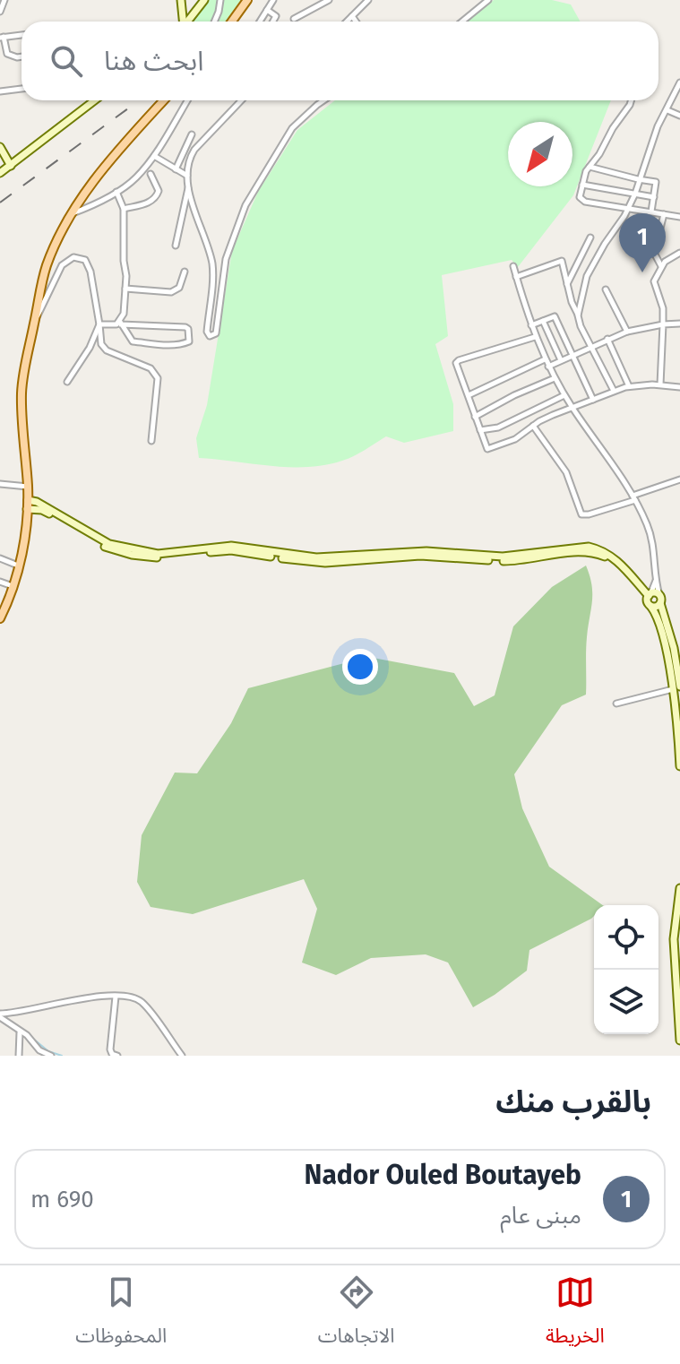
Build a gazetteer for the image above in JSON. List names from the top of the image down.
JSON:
{
  "north": "bottom left",
  "page": {
    "search": "ابحث هنا",
    "pins": "1",
    "heading": "بالقرب منك",
    "list": [
      {
        "mark": "1",
        "name": "Nador Ouled Boutayeb",
        "note": "مبنى عام",
        "value": "690 m"
      }
    ],
    "nav": ["الخريطة", "الاتجاهات", "المحفوظات"]
  }
}
